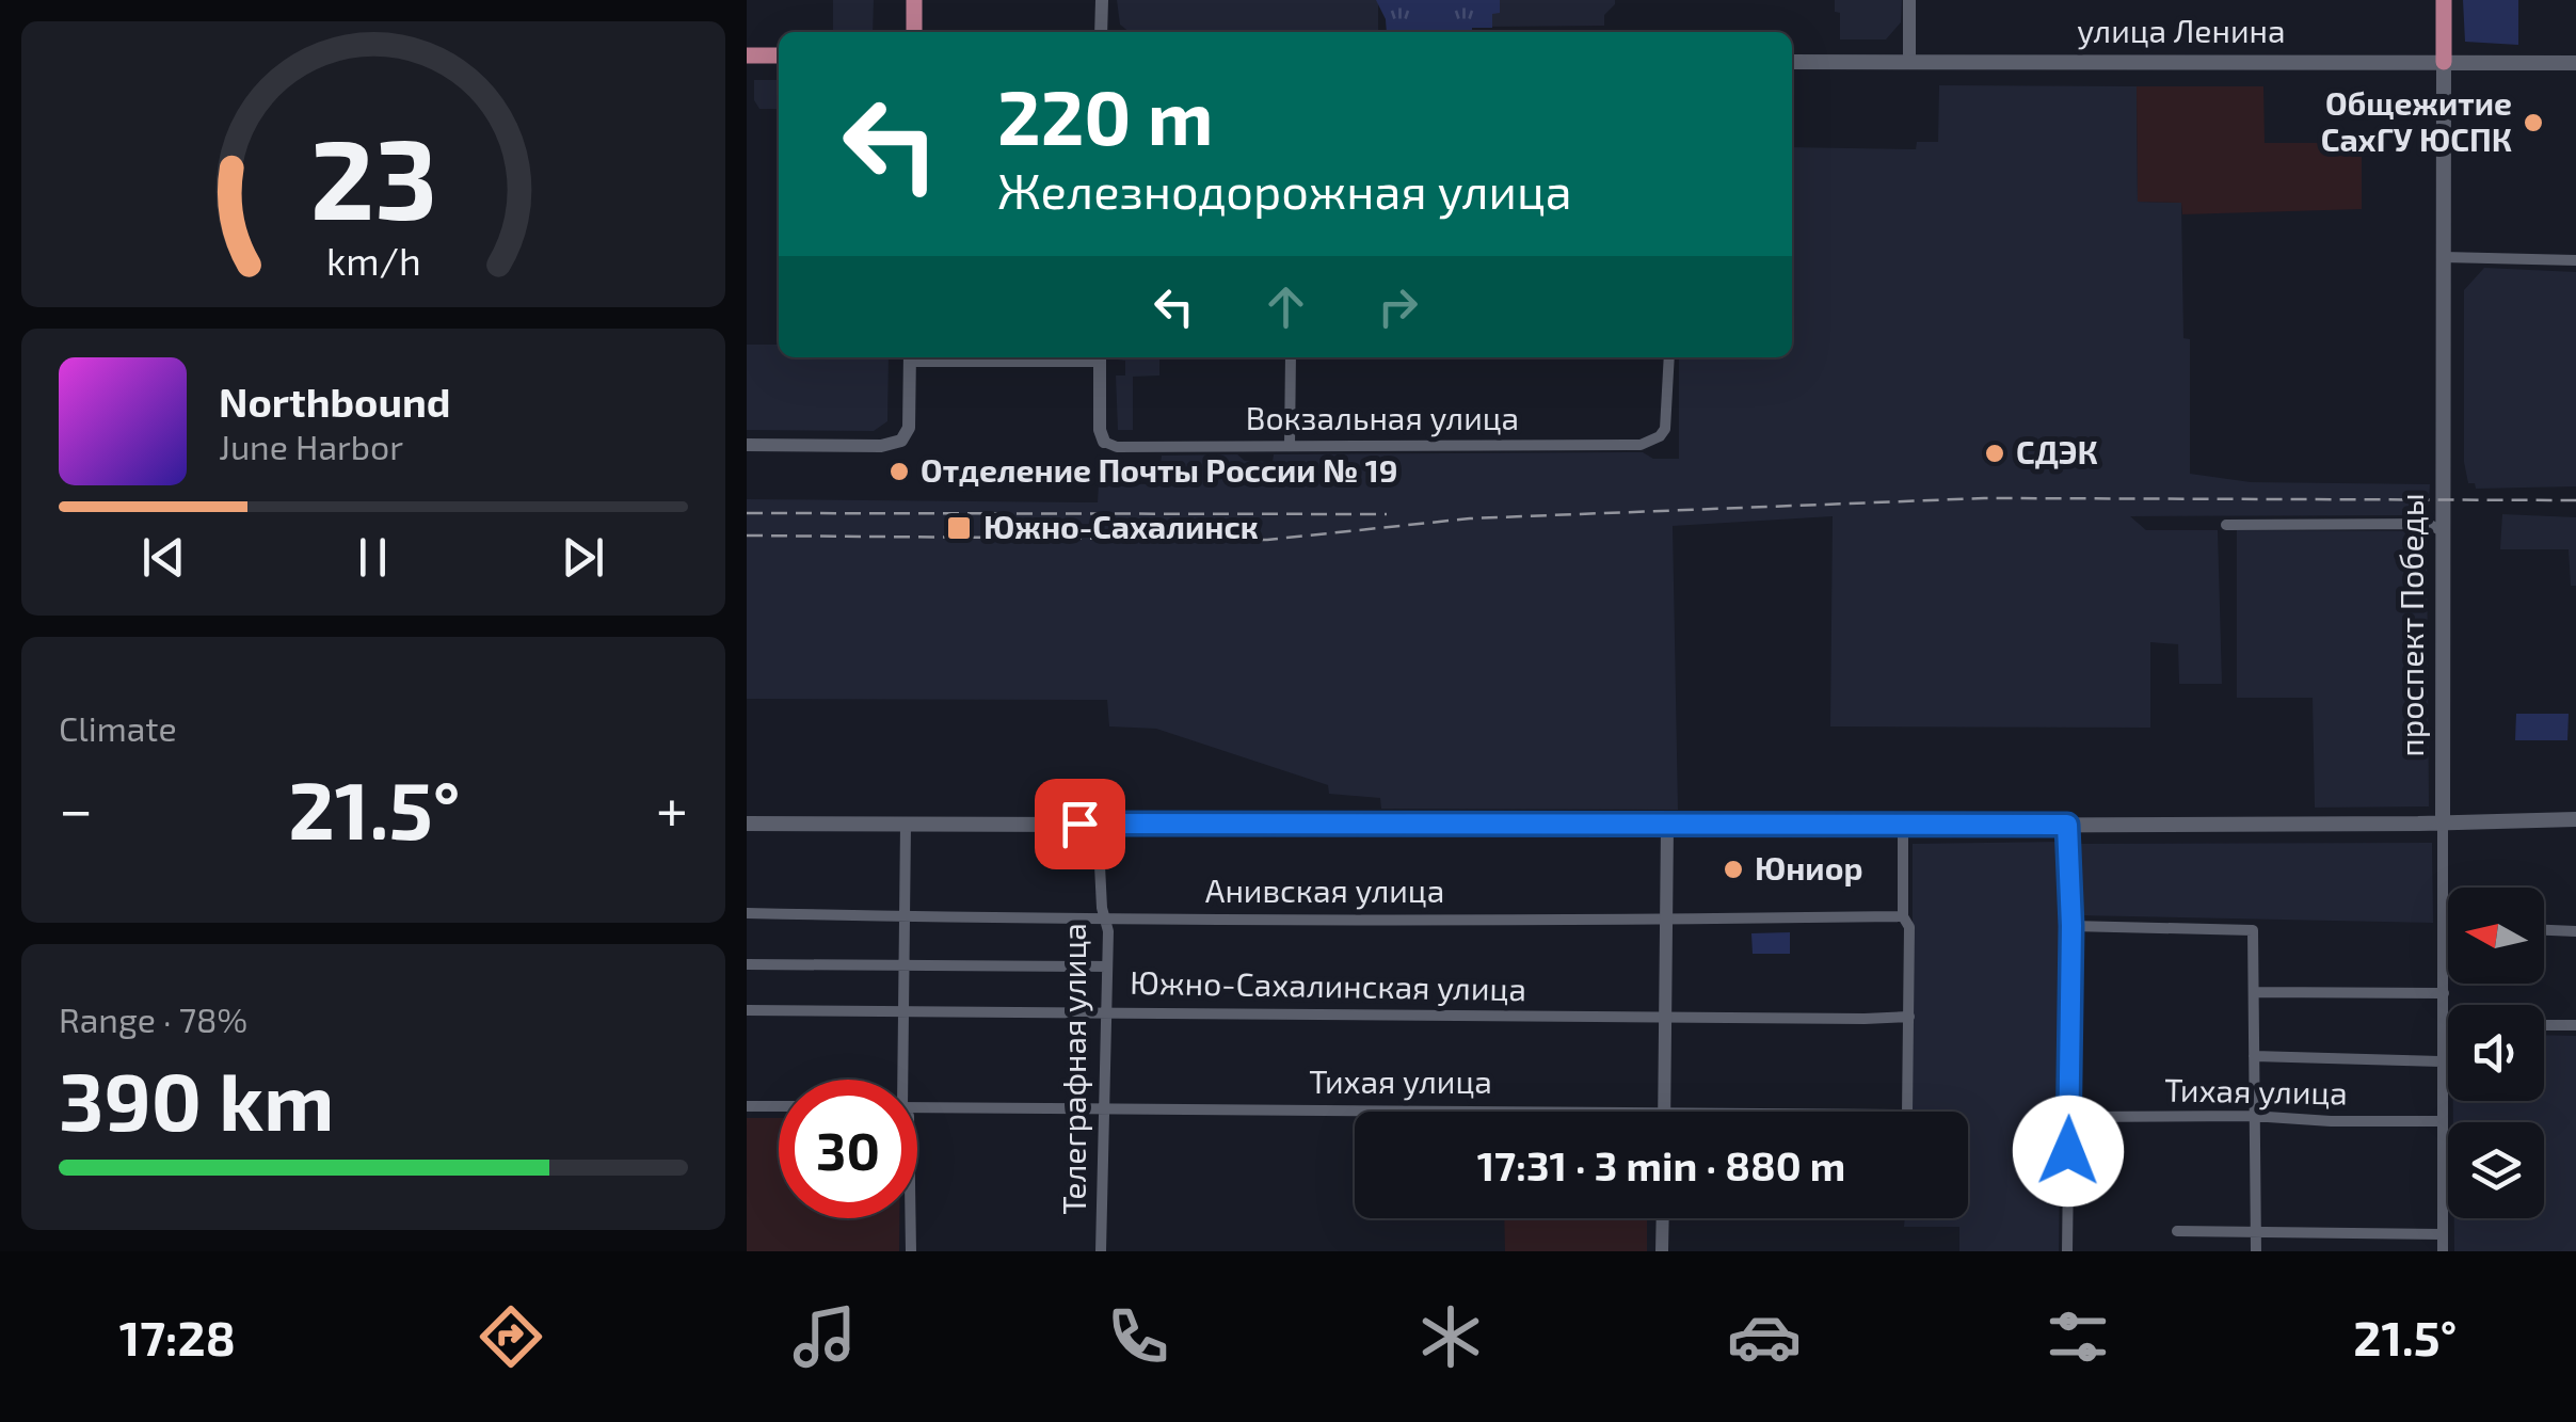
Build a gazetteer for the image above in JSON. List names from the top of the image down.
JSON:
{
  "streets": {
    "main road": ["улица Ленина", "проспект Победы"],
    "street": [
      "Вокзальная улица",
      "Анивская улица",
      "Южно-Сахалинская улица",
      "Телеграфная улица",
      "Тихая улица"
    ]
  },
  "crossings": [
    ["улица Ленина", "проспект Победы"],
    ["проспект Победы", "Тихая улица"],
    ["Анивская улица", "Телеграфная улица"],
    ["Южно-Сахалинская улица", "Телеграфная улица"],
    ["Южно-Сахалинская улица", "Тихая улица"],
    ["Телеграфная улица", "Тихая улица"]
  ],
  "places": {
    "other": [
      "Общежитие СахГУ ЮСПК",
      "СДЭК",
      "Отделение Почты России № 19",
      "Юниор"
    ],
    "transit": ["Южно-Сахалинск"]
  },
  "north": "left",
  "page": {
    "turn": ["220 m", "Железнодорожная улица"],
    "song": ["Northbound", "June Harbor"],
    "tile": [
      "Climate",
      ["Range · 78%", "390 km"]
    ],
    "heat": ["−", "21.5°", "+"],
    "limit": "30",
    "trip": "17:31 · 3 min · 880 m",
    "tabs": ["17:28", "21.5°"],
    "gauge": ["23", "km/h"]
  }
}
